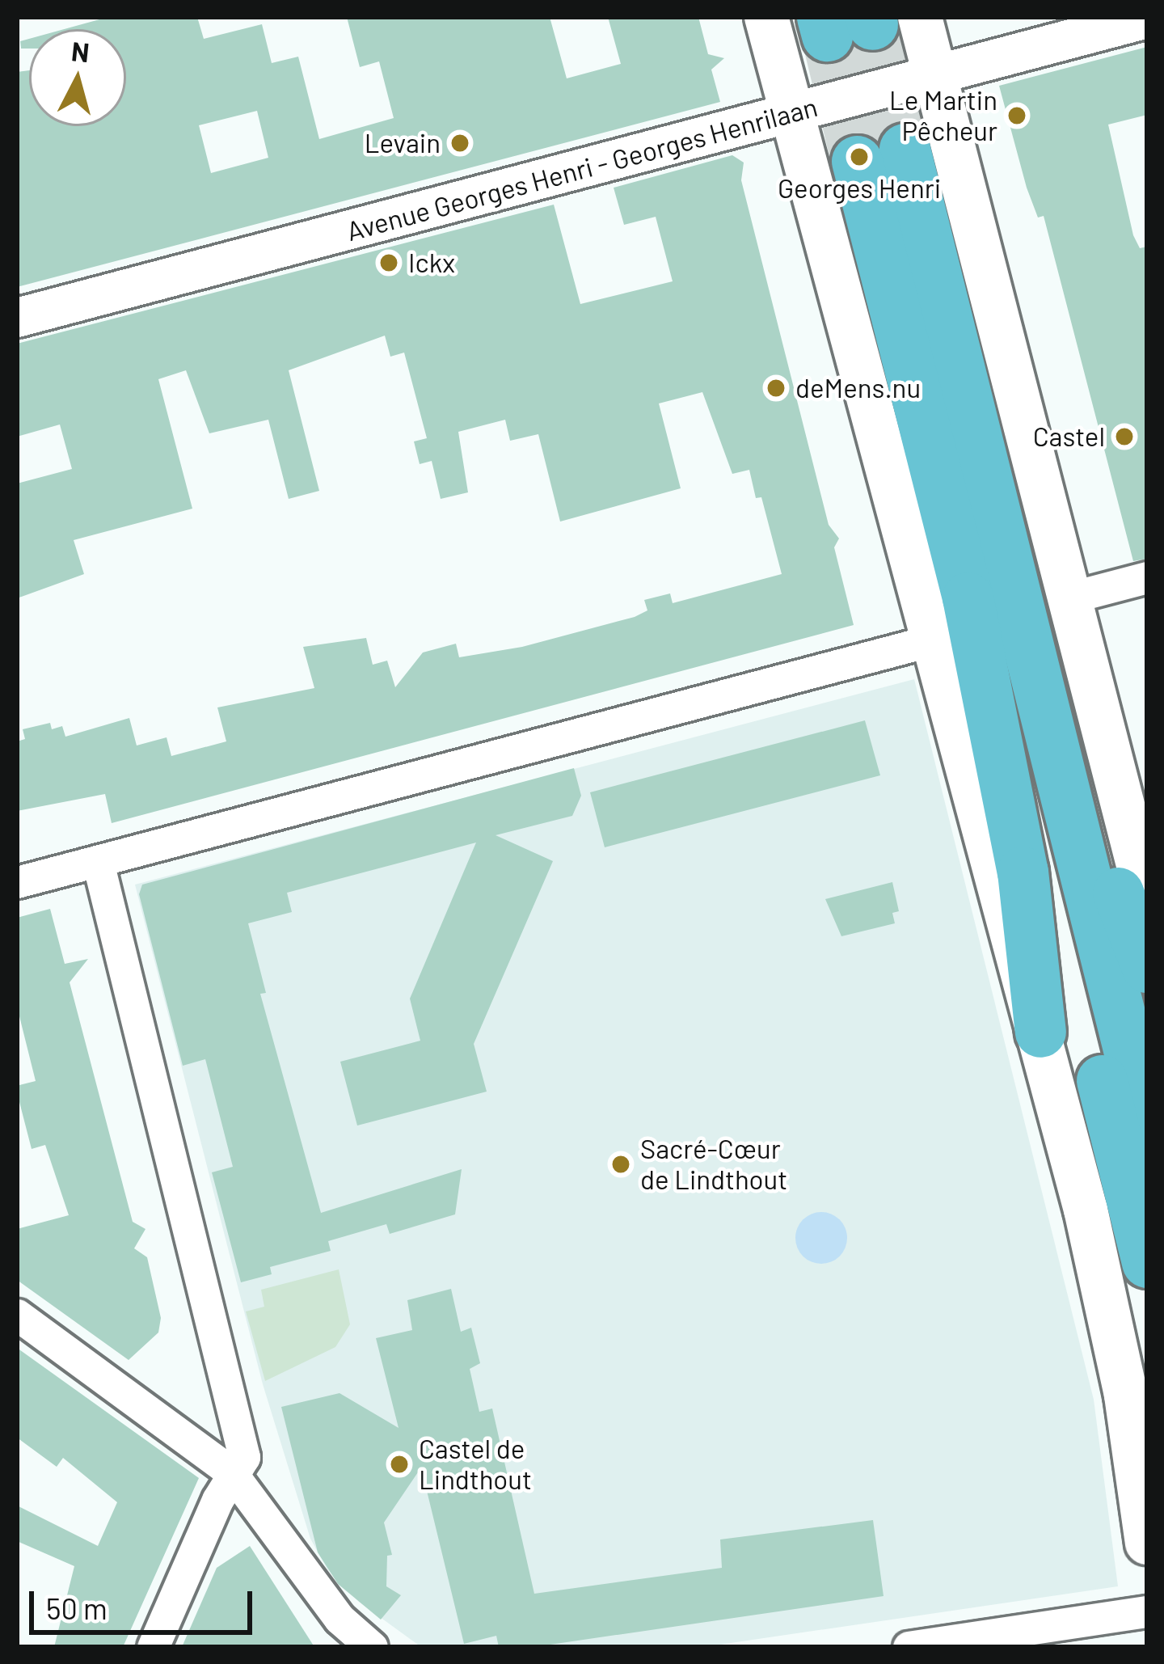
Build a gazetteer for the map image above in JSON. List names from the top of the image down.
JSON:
{
  "streets": {
    "street": ["Avenue Georges Henri - Georges Henrilaan"]
  },
  "places": [
    "Le Martin Pêcheur",
    "Levain",
    "Georges Henri",
    "Ickx",
    "deMens.nu",
    "Castel",
    "Sacré-Cœur de Lindthout",
    "Castel de Lindthout"
  ],
  "scale_bar": "50 m",
  "north": "top"
}
